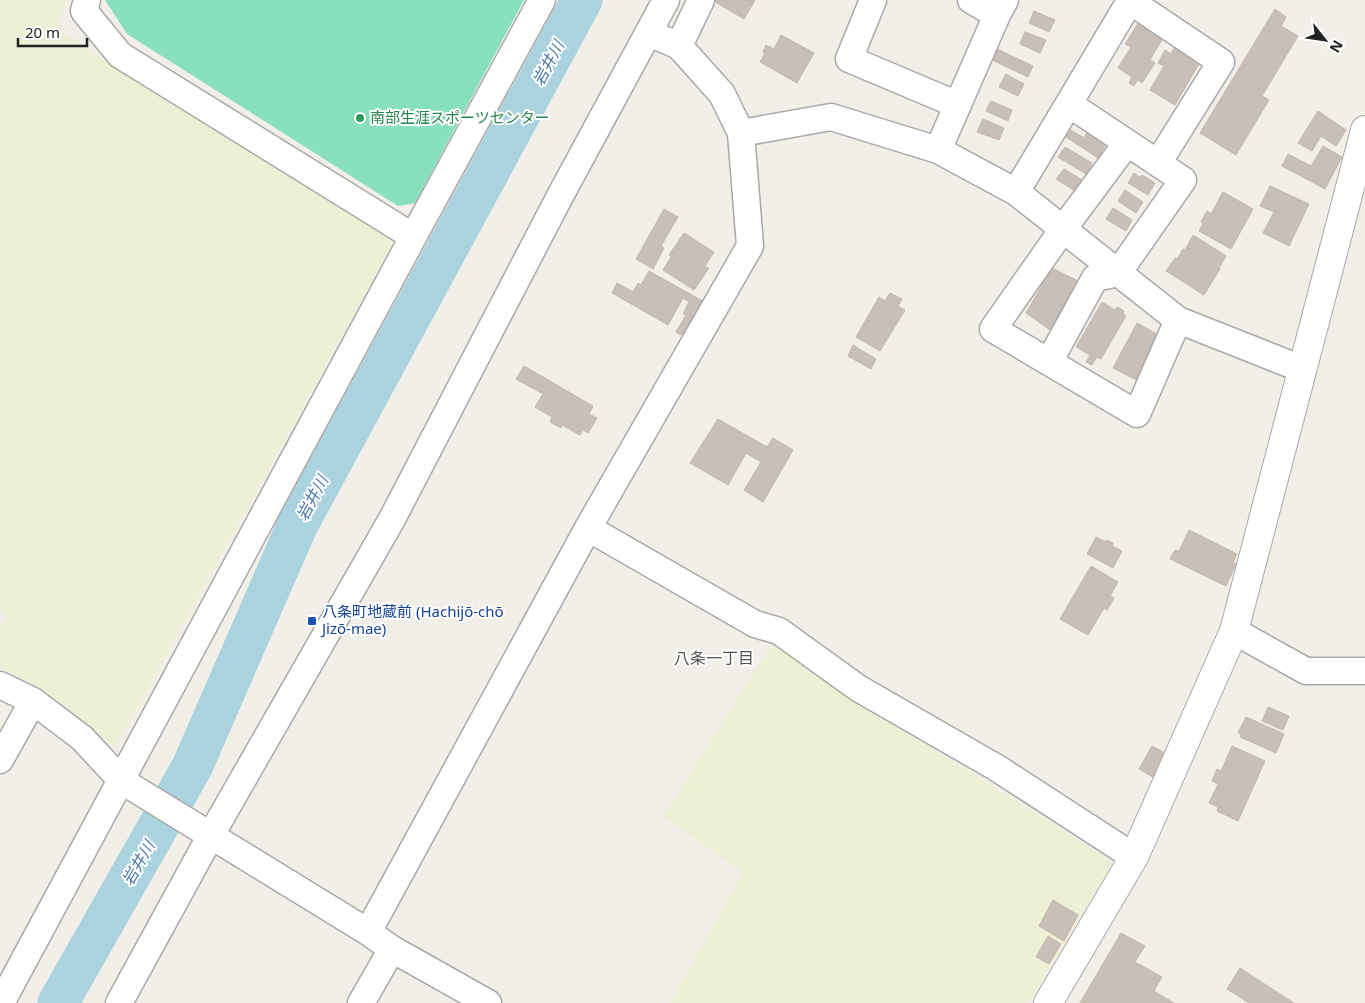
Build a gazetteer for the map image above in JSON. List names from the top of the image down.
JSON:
{
  "districts": ["八条一丁目"],
  "water": ["岩井川"],
  "places": {
    "other": ["南部生涯スポーツセンター"],
    "transit": ["八条町地蔵前 (Hachijō-chō Jizō-mae)"]
  },
  "scale_bar": "20 m",
  "north": "bottom right"
}
